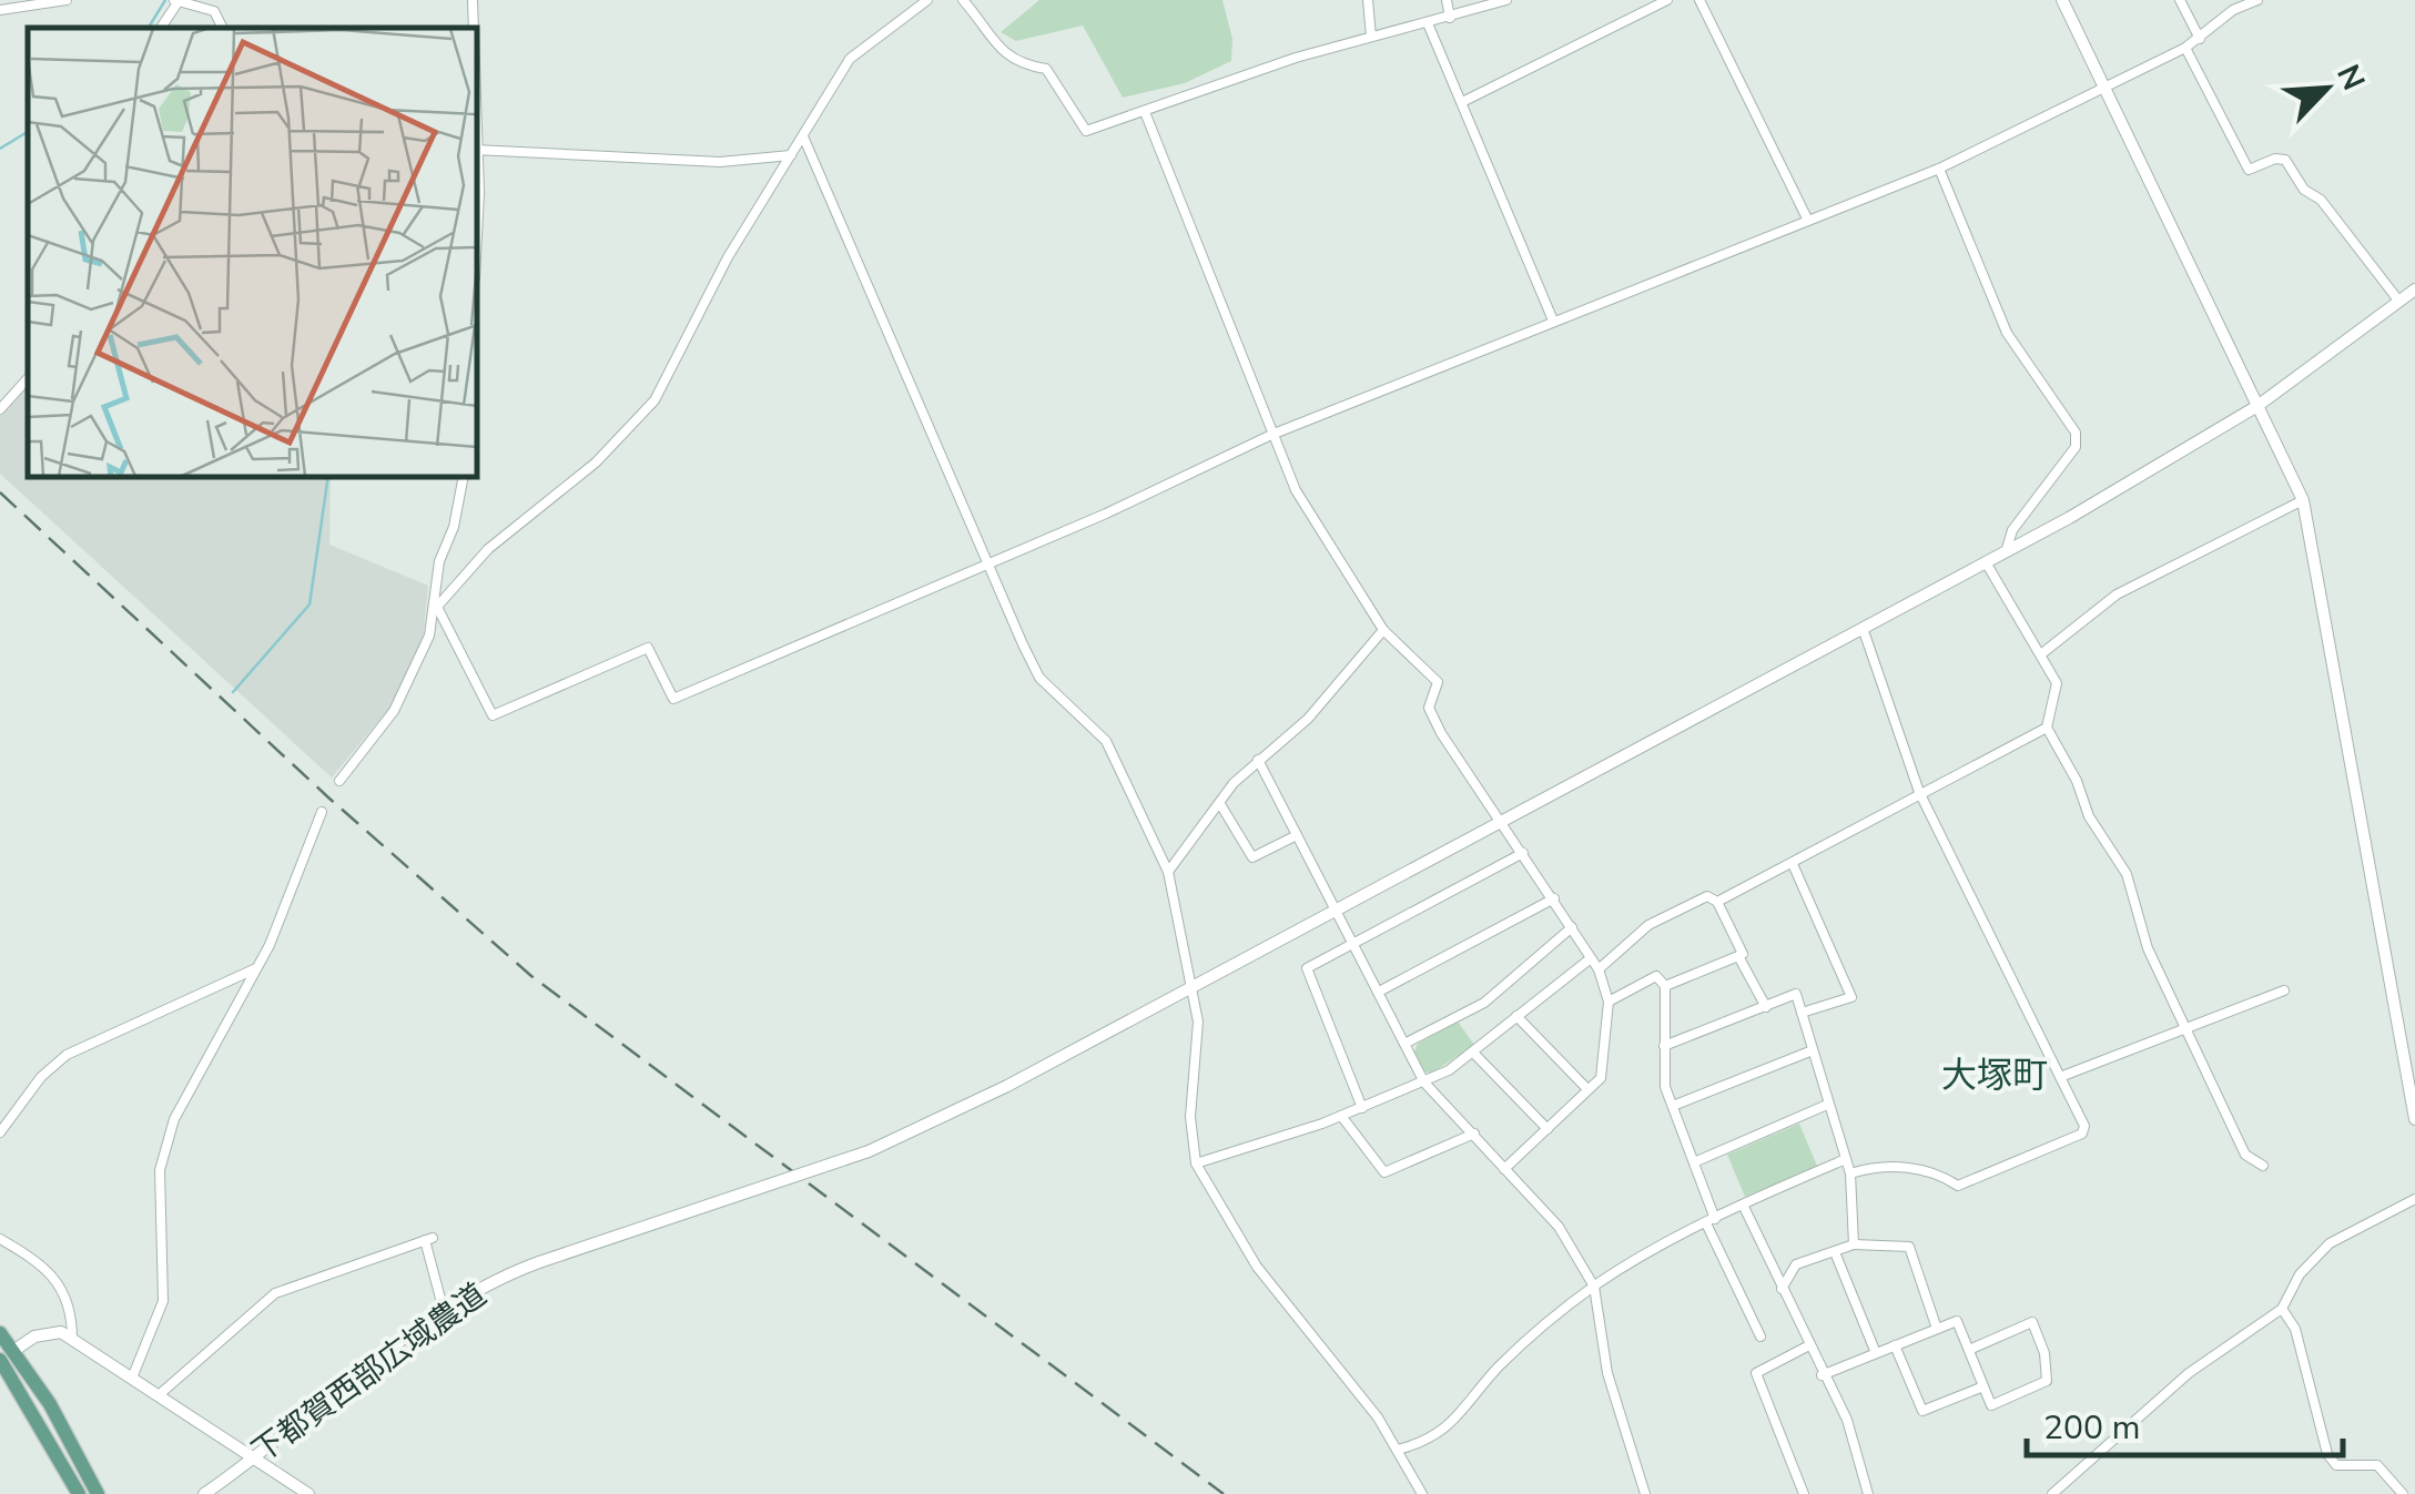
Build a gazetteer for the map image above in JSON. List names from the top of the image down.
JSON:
{
  "streets": {
    "street": ["下都賀西部広域農道"]
  },
  "districts": ["大塚町"],
  "scale_bar": "200 m",
  "north": "top right"
}
